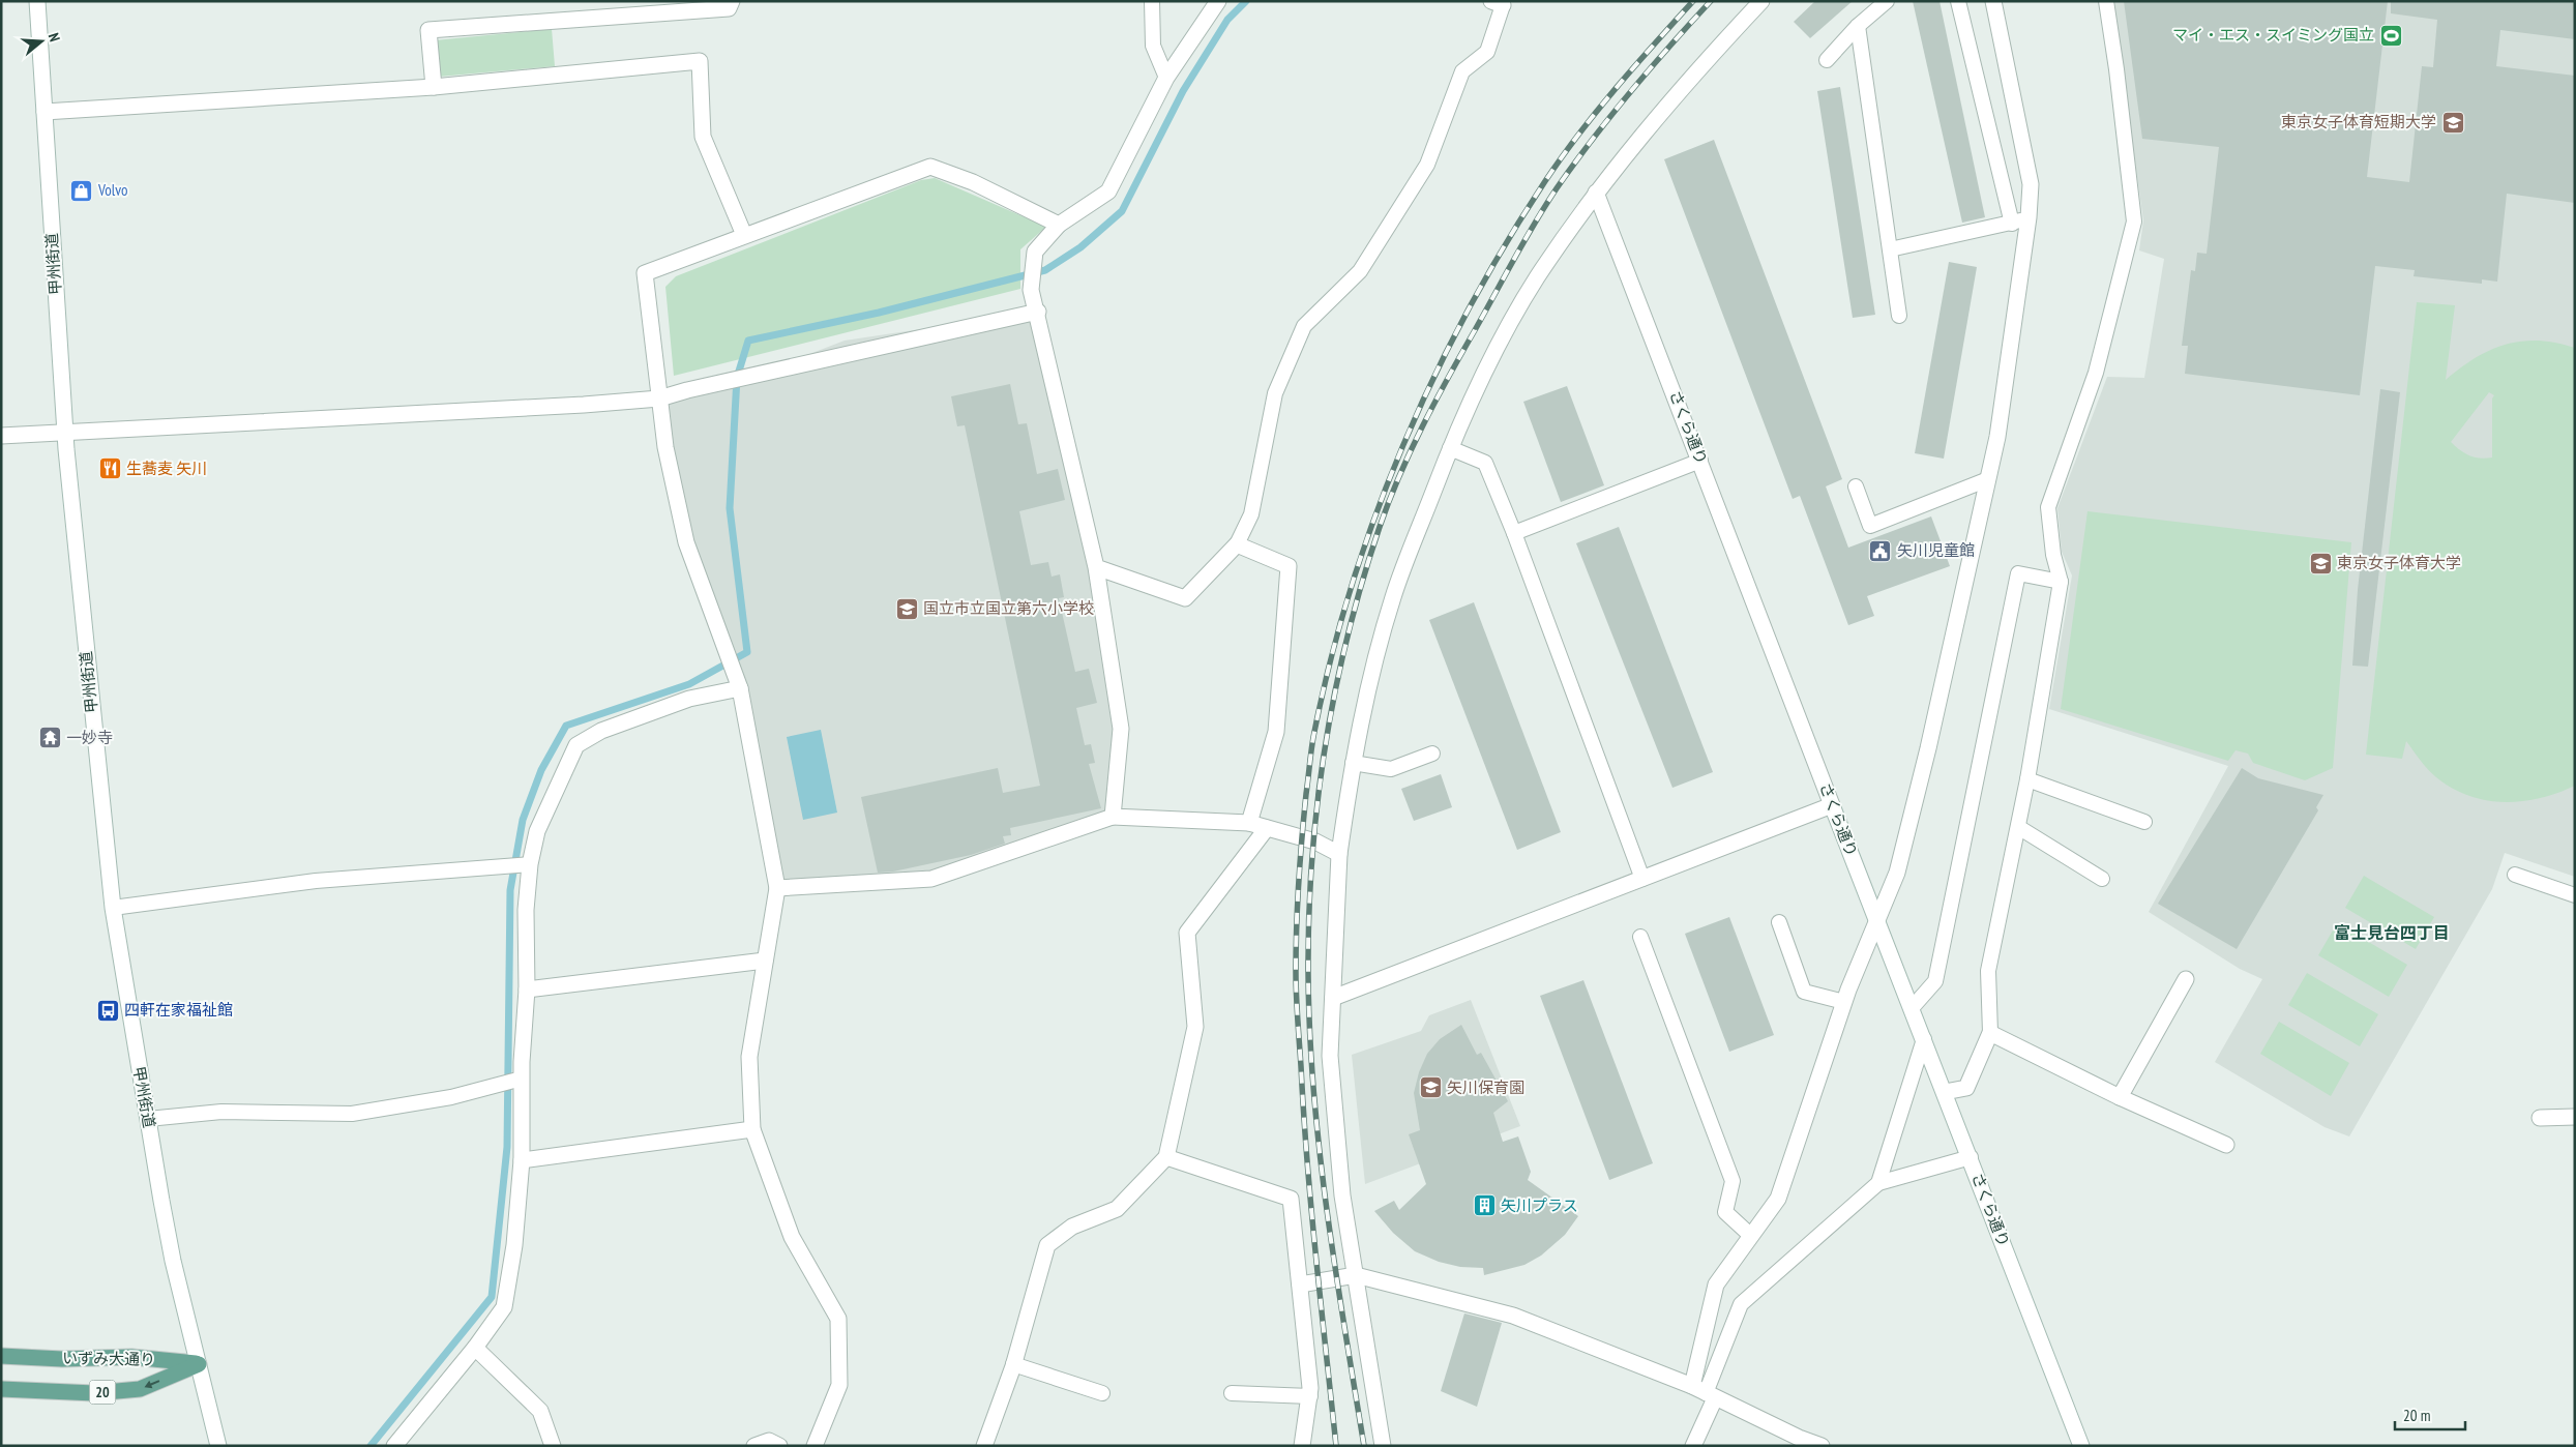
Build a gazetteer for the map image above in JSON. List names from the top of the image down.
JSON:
{
  "streets": {
    "main road": ["いずみ大通り", "20"],
    "street": ["甲州街道", "さくら通り"]
  },
  "crossings": [
    ["甲州街道", "いずみ大通り"]
  ],
  "districts": ["富士見台四丁目"],
  "places": {
    "sports": ["マイ・エス・スイミング国立"],
    "school or university": [
      "東京女子体育短期大学",
      "東京女子体育大学",
      "国立市立国立第六小学校",
      "矢川保育園"
    ],
    "shop": ["Volvo"],
    "restaurant": ["生蕎麦 矢川"],
    "public building": ["矢川児童館"],
    "temple": ["一妙寺"],
    "bus stop": ["四軒在家福祉館"],
    "building": ["矢川プラス"]
  },
  "scale_bar": "20 m",
  "north": "right"
}
